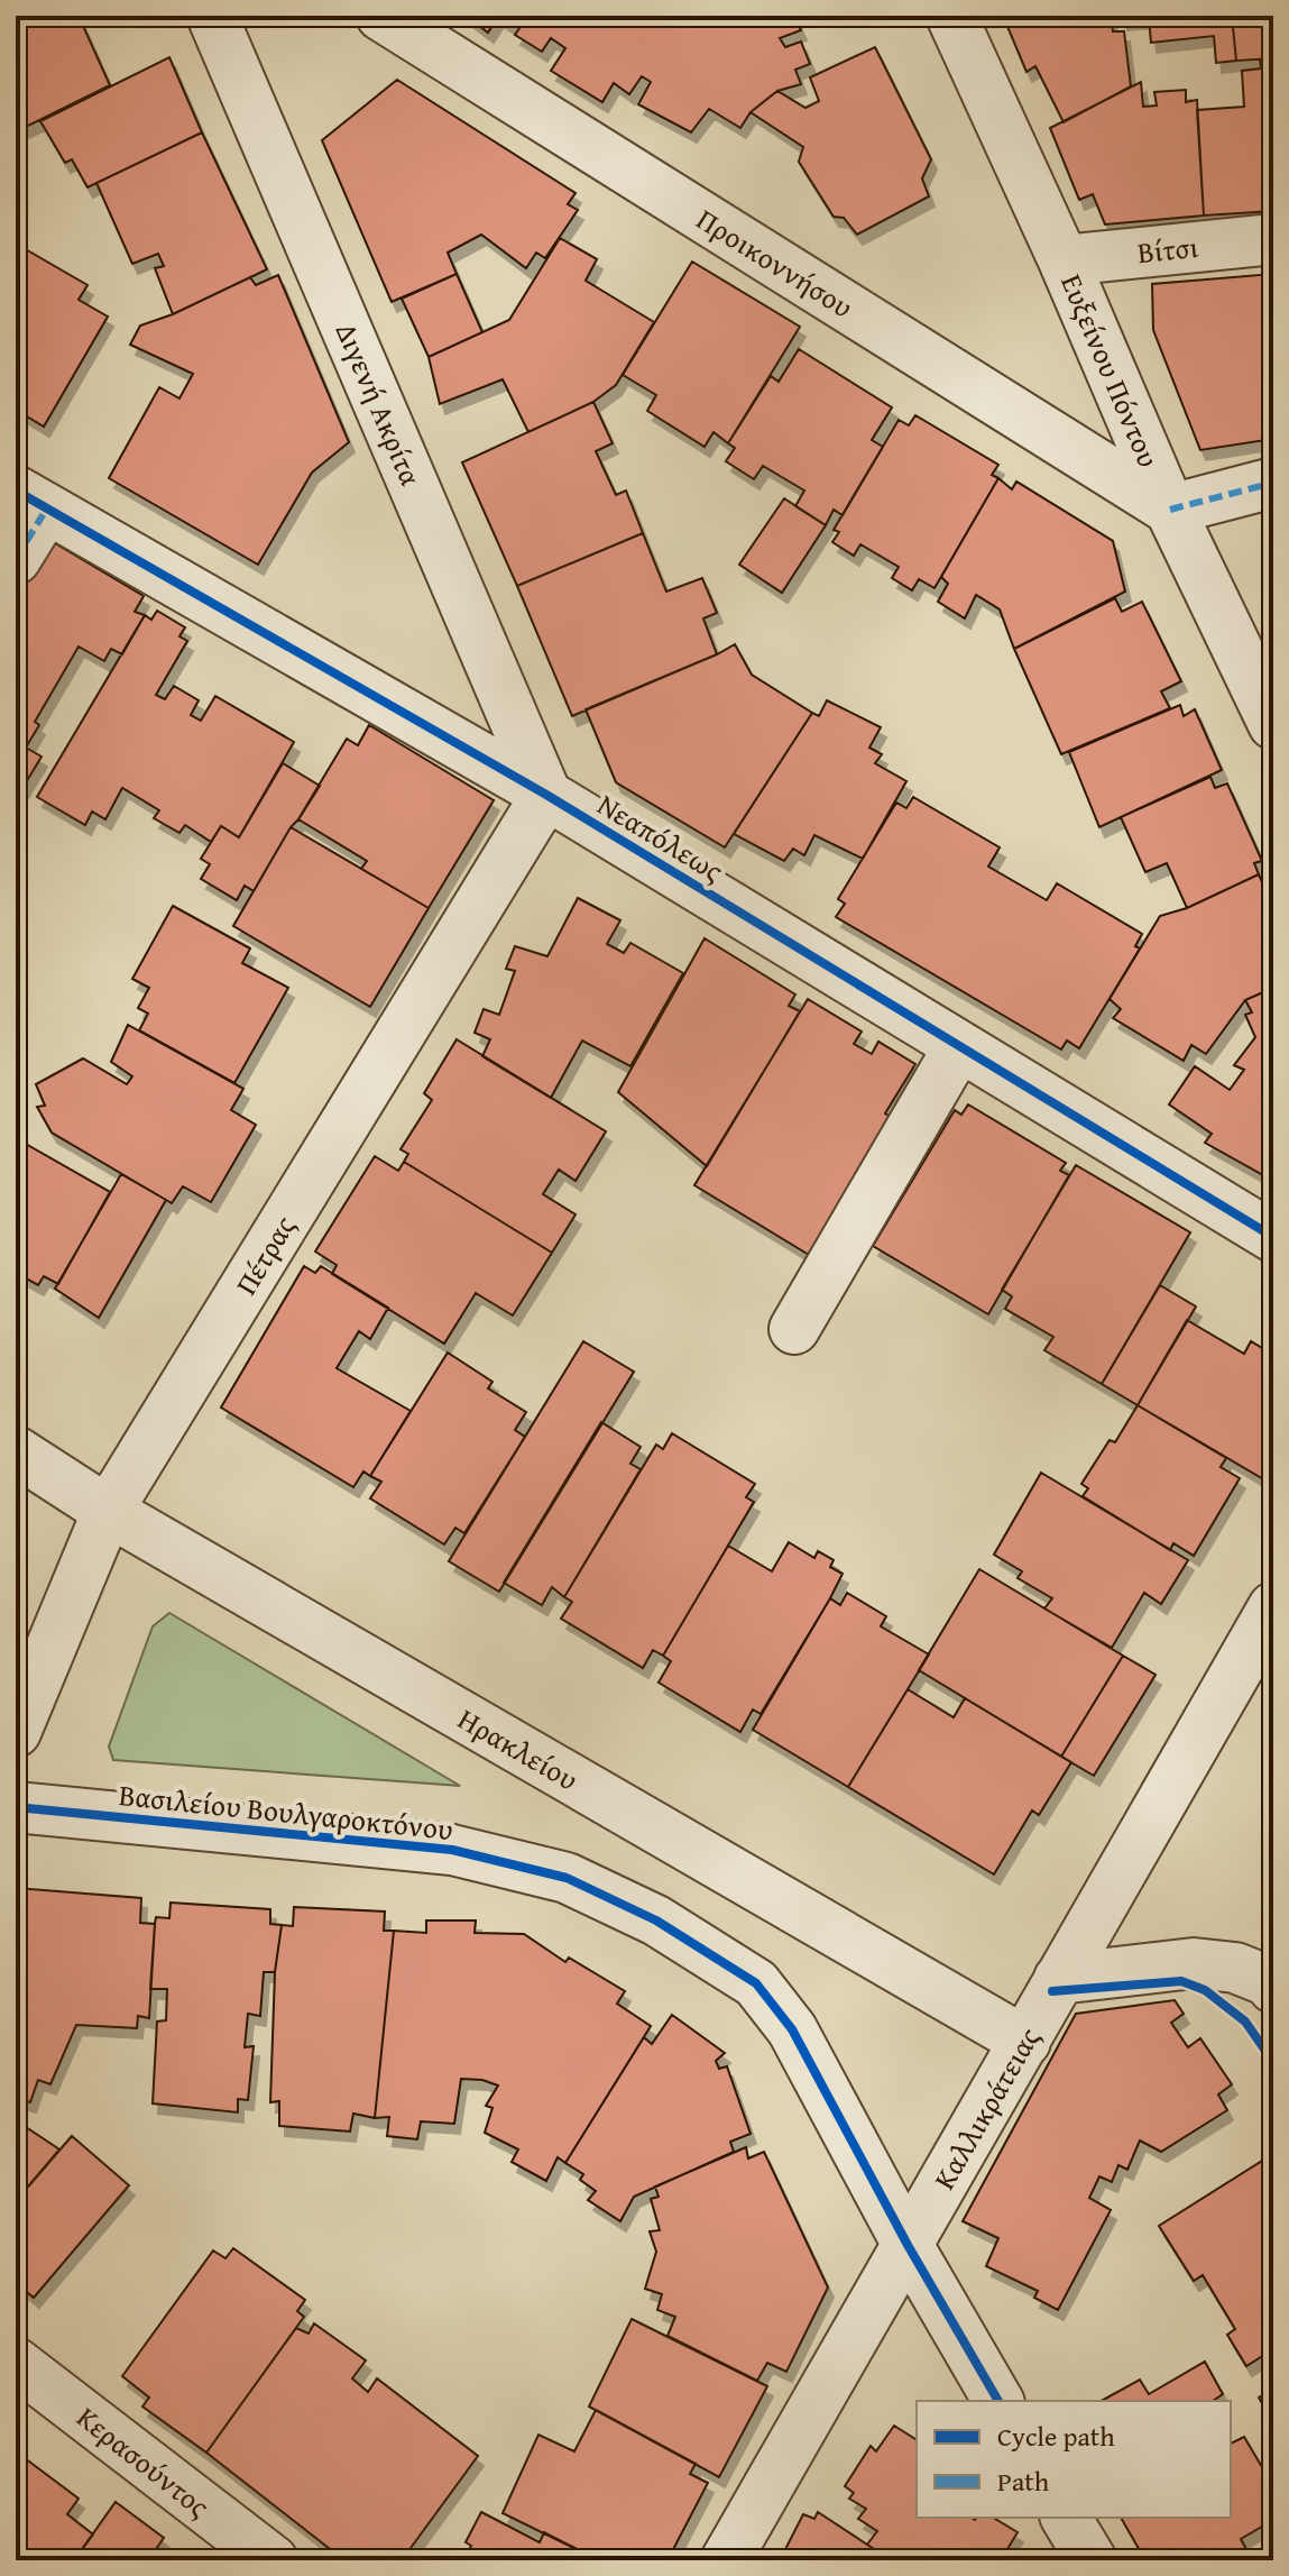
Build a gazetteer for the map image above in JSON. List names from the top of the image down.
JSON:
{
  "streets": {
    "street": [
      "Βίτσι",
      "Προικοννήσου",
      "Ευξείνου Πόντου",
      "Διγενή Ακρίτα",
      "Νεαπόλεως",
      "Πέτρας",
      "Ηρακλείου",
      "Βασιλείου Βουλγαροκτόνου",
      "Καλλικράτειας",
      "Κερασούντος"
    ]
  },
  "crossings": [
    ["Βίτσι", "Ευξείνου Πόντου"],
    ["Προικοννήσου", "Ευξείνου Πόντου"],
    ["Διγενή Ακρίτα", "Νεαπόλεως"],
    ["Διγενή Ακρίτα", "Πέτρας"],
    ["Νεαπόλεως", "Πέτρας"],
    ["Πέτρας", "Ηρακλείου"],
    ["Ηρακλείου", "Καλλικράτειας"],
    ["Βασιλείου Βουλγαροκτόνου", "Καλλικράτειας"]
  ],
  "legend": ["Cycle path", "Path"]
}
